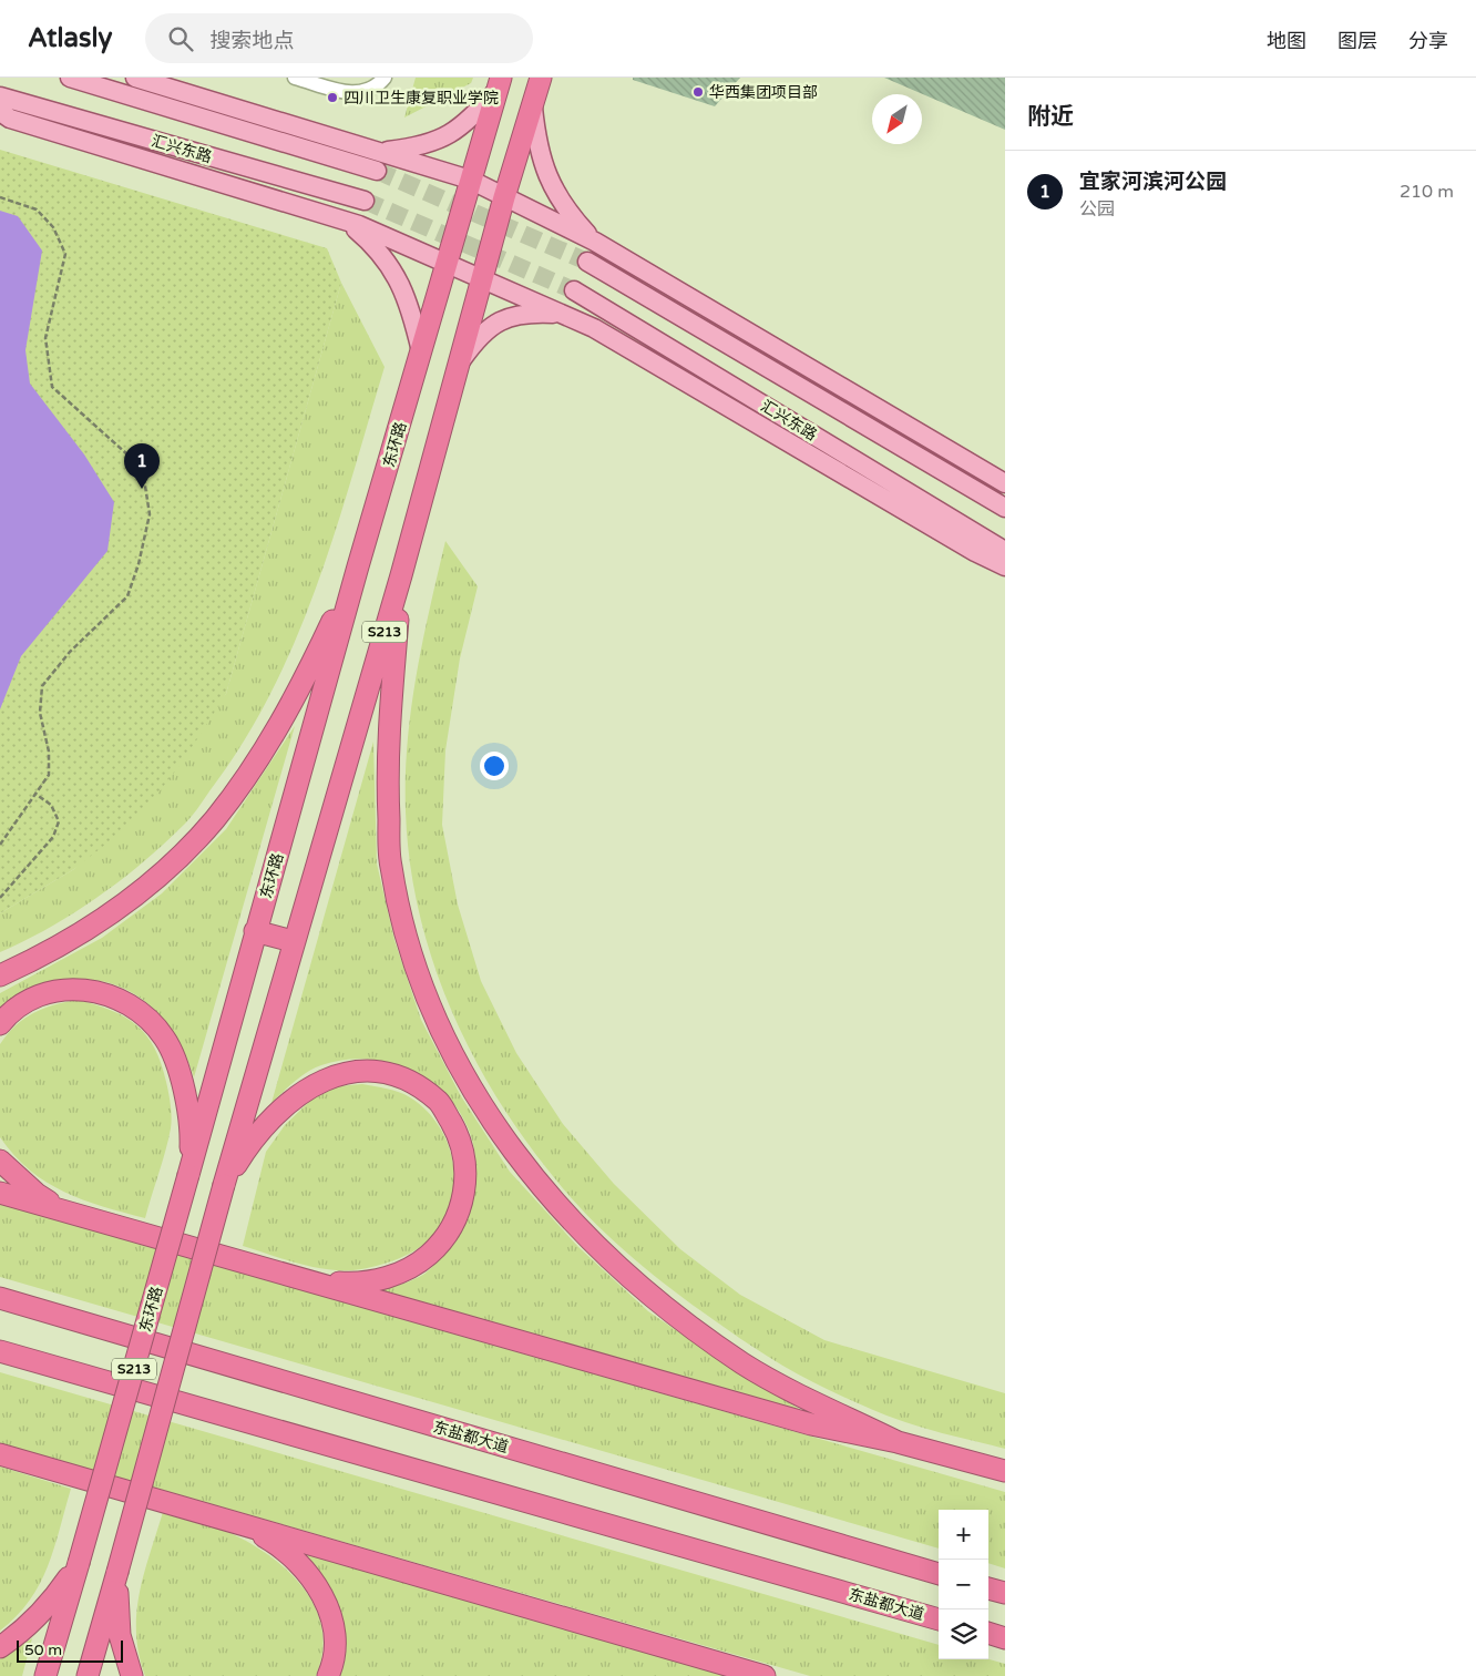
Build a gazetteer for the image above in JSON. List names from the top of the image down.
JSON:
{
  "streets": {
    "highway": ["东环路", "S213", "东盐都大道"],
    "main road": ["汇兴东路"]
  },
  "places": ["华西集团项目部", "四川卫生康复职业学院"],
  "scale_bar": "50 m",
  "north": "bottom left",
  "page": {
    "header": "Atlasly",
    "search": "搜索地点",
    "nav": ["地图", "图层", "分享"],
    "heading": "附近",
    "list": [
      {
        "mark": "1",
        "name": "宜家河滨河公园",
        "note": "公园",
        "value": "210 m"
      }
    ],
    "pins": "1",
    "map_buttons": ["+", "−"],
    "scale": "50 m"
  }
}
